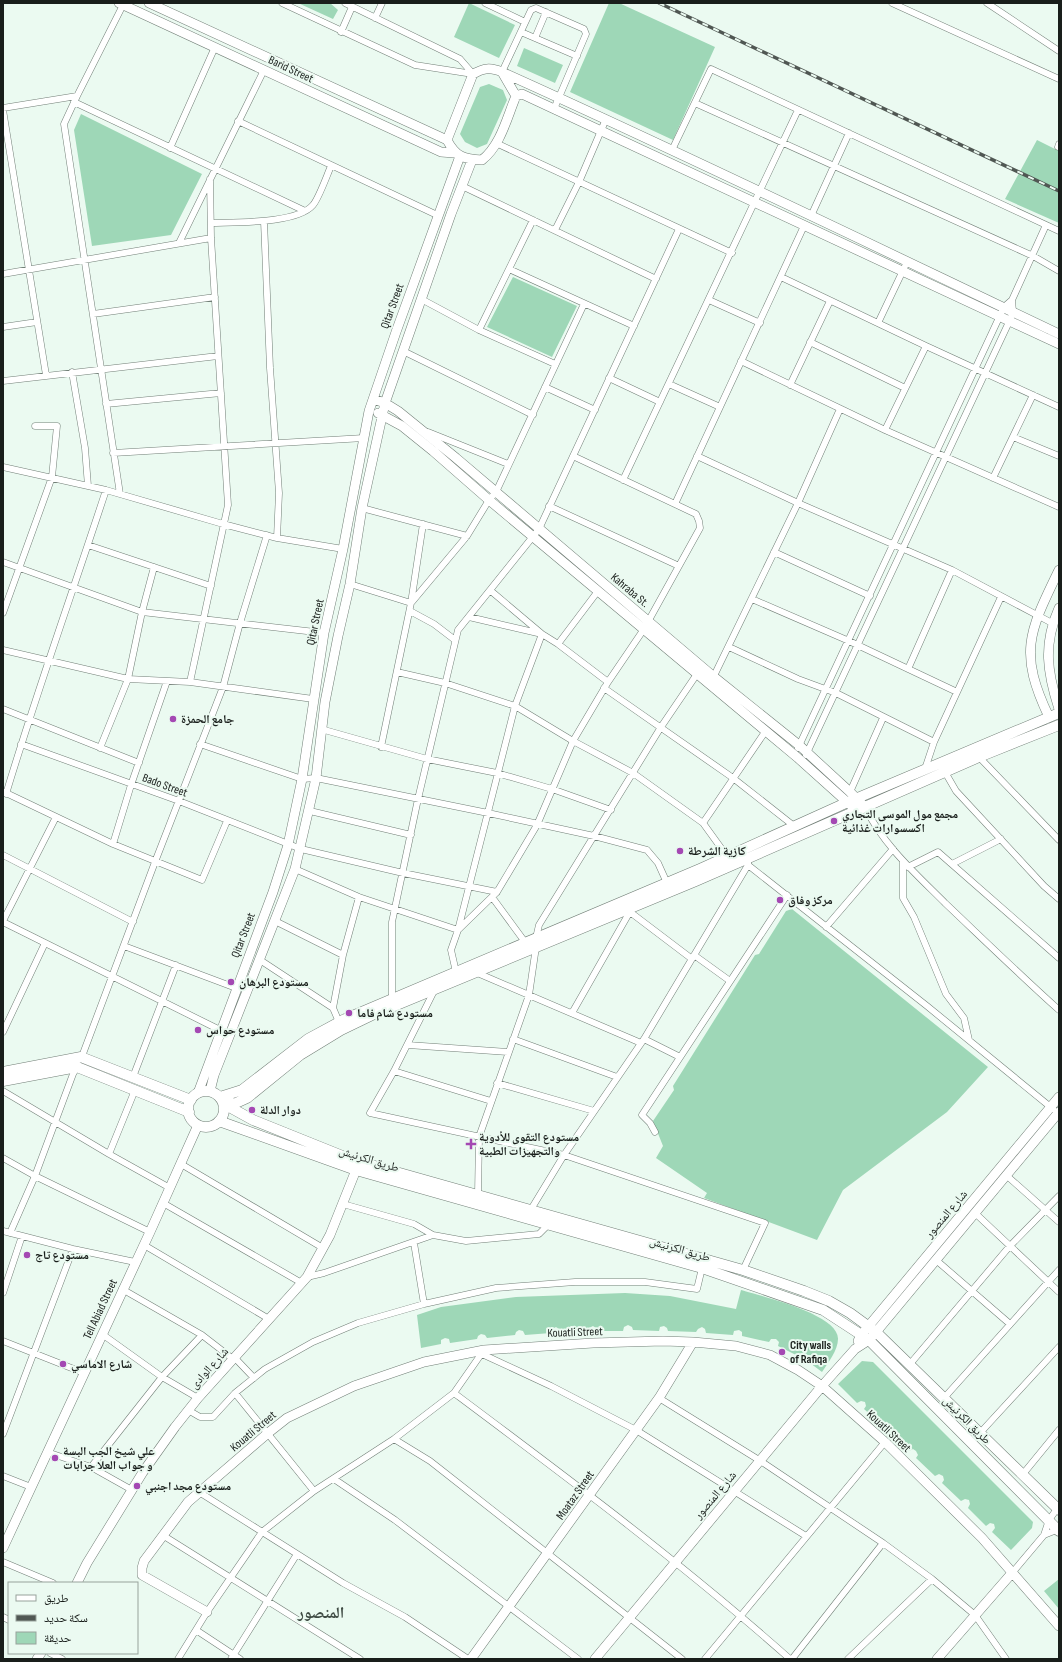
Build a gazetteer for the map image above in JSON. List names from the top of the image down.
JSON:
{
  "streets": {
    "main road": [
      "Barid Street",
      "Qitar Street",
      "Kahraba St.",
      "طريق الكرنيش",
      "شارع المنصور",
      "Tell Abiad Street",
      "Kouatli Street",
      "شارع الوادى",
      "Moataz Street"
    ],
    "street": ["Bado Street"]
  },
  "crossings": [
    ["Barid Street", "Qitar Street"],
    ["Qitar Street", "Kahraba St."],
    ["Qitar Street", "Bado Street"],
    ["Qitar Street", "طريق الكرنيش"],
    ["Qitar Street", "Tell Abiad Street"],
    ["طريق الكرنيش", "شارع المنصور"],
    ["طريق الكرنيش", "Tell Abiad Street"],
    ["طريق الكرنيش", "شارع الوادى"],
    ["شارع المنصور", "Kouatli Street"],
    ["Kouatli Street", "Moataz Street"]
  ],
  "districts": ["المنصور"],
  "places": {
    "other": [
      "جامع الحمزة",
      "مجمع مول الموسى التجاري اكسسوارات غذائية",
      "كازية الشرطة",
      "مركز وفاق",
      "مستودع البرهان",
      "مستودع شام فاما",
      "مستودع حواس",
      "دوار الدلة",
      "مستودع تاج",
      "City walls of Rafiqa",
      "شارع الاماسي",
      "علي شيخ الجب البسة و جواب العلا جرابات",
      "مستودع مجد اجنبي"
    ],
    "health": ["مستودع التقوى للأدوية والتجهيزات الطبية"]
  },
  "legend": ["طريق", "سكة حديد", "حديقة"]
}
